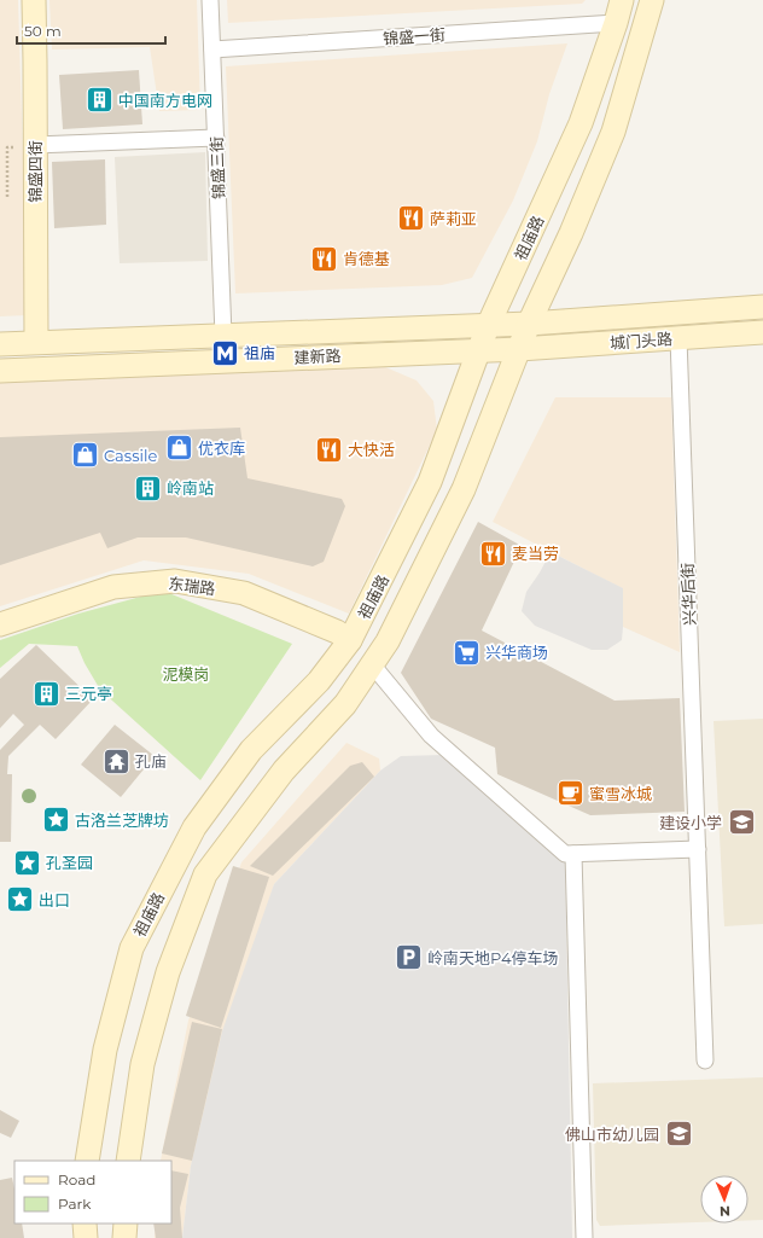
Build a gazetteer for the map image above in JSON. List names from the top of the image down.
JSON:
{
  "streets": {
    "main road": [
      "锦盛四街",
      "祖庙路",
      "城门头路",
      "建新路",
      "东瑞路"
    ],
    "street": ["锦盛一街", "锦盛三街", "兴华后街"]
  },
  "crossings": [
    ["锦盛一街", "锦盛三街"],
    ["锦盛一街", "祖庙路"],
    ["锦盛三街", "建新路"],
    ["锦盛四街", "建新路"],
    ["祖庙路", "城门头路"],
    ["祖庙路", "建新路"],
    ["祖庙路", "东瑞路"],
    ["城门头路", "建新路"],
    ["城门头路", "兴华后街"]
  ],
  "parks": ["泥模岗"],
  "places": {
    "building": ["中国南方电网", "岭南站", "三元亭"],
    "restaurant": [
      "萨莉亚",
      "肯德基",
      "大快活",
      "麦当劳"
    ],
    "metro station": ["祖庙"],
    "shop": ["优衣库", "Cassile"],
    "supermarket": ["兴华商场"],
    "temple": ["孔庙"],
    "cafe": ["蜜雪冰城"],
    "place": ["古洛兰芝牌坊", "孔圣园", "出口"],
    "school or university": ["建设小学", "佛山市幼儿园"],
    "parking": ["岭南天地P4停车场"]
  },
  "legend": ["Road", "Park"],
  "scale_bar": "50 m",
  "north": "bottom"
}
